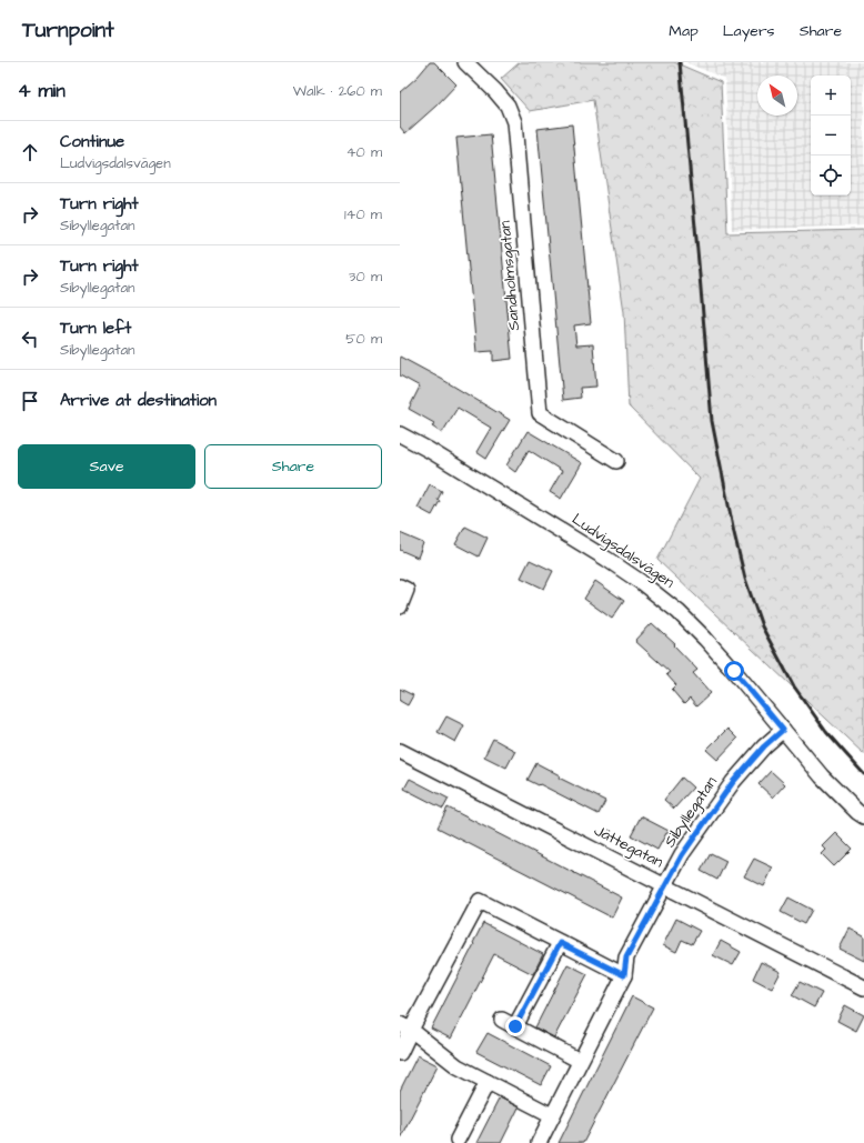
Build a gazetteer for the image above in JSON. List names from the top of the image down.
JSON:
{
  "streets": {
    "street": [
      "Sandholmsgatan",
      "Ludvigsdalsvägen",
      "Sibyllegatan",
      "Jättegatan"
    ]
  },
  "crossings": [
    ["Ludvigsdalsvägen", "Sibyllegatan"],
    ["Sibyllegatan", "Jättegatan"]
  ],
  "north": "top left",
  "page": {
    "header": "Turnpoint",
    "nav": ["Map", "Layers", "Share"],
    "heading": ["4 min", "Walk · 260 m"],
    "map_buttons": ["+", "−"],
    "list": [
      ["Continue", "Ludvigsdalsvägen", "40 m"],
      ["Turn right", "Sibyllegatan", "140 m"],
      ["Turn right", "Sibyllegatan", "30 m"],
      ["Turn left", "Sibyllegatan", "50 m"],
      "Arrive at destination"
    ],
    "buttons": ["Save", "Share"]
  }
}
